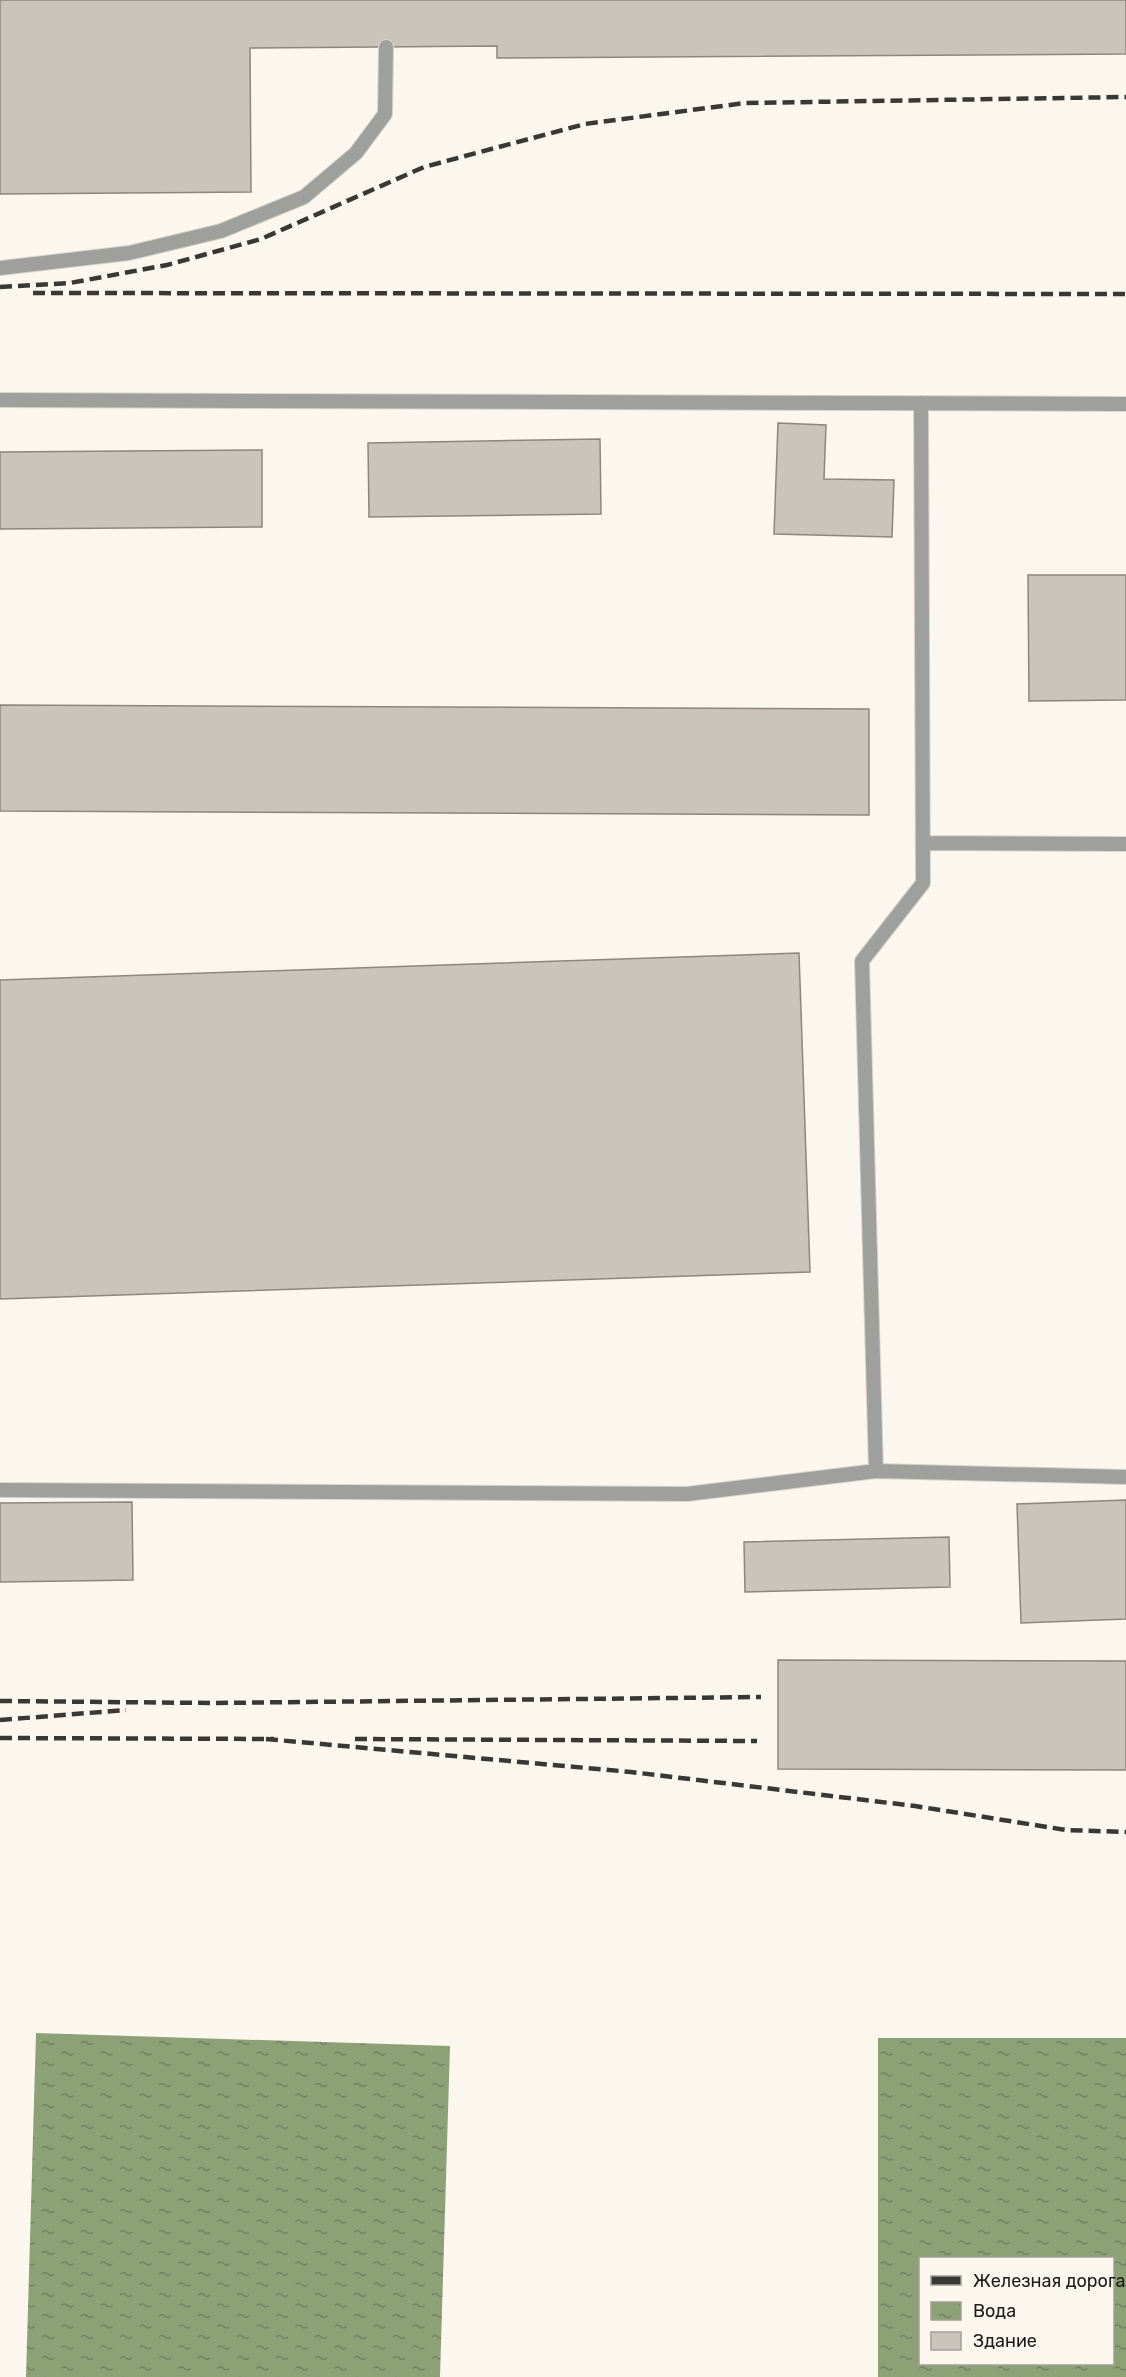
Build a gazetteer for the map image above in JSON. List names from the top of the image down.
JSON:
{
  "legend": ["Железная дорога", "Вода", "Здание"]
}
